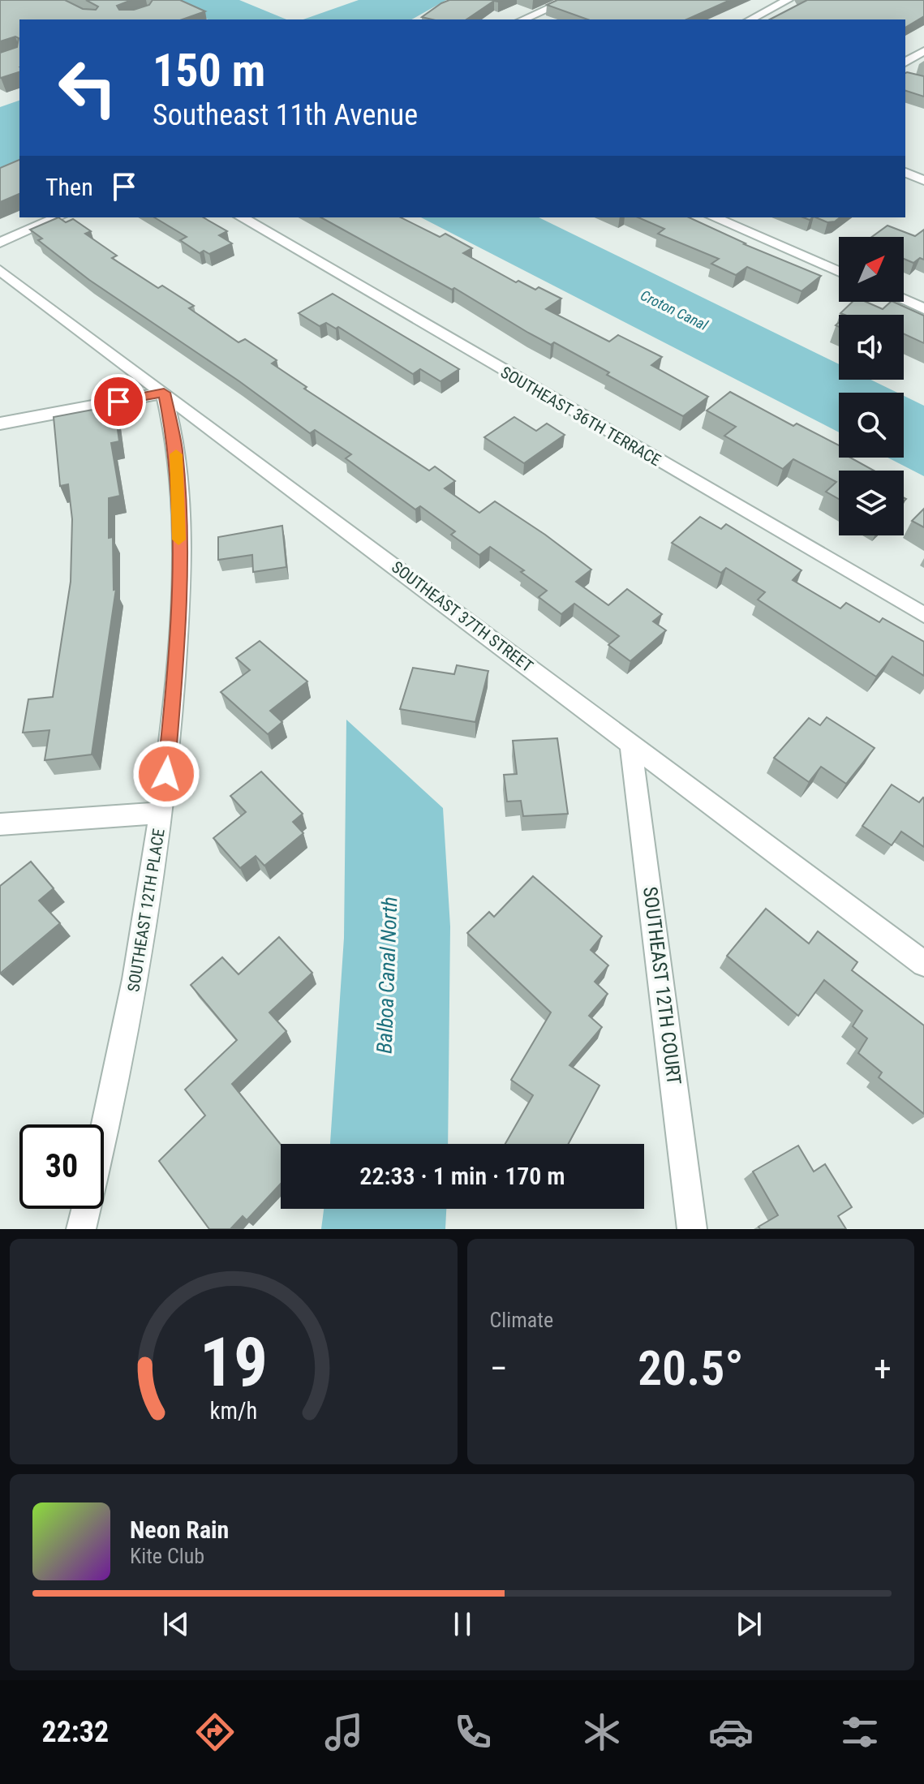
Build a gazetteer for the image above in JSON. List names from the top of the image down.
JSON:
{
  "streets": {
    "street": [
      "SOUTHEAST 36TH TERRACE",
      "SOUTHEAST 37TH STREET",
      "SOUTHEAST 12TH PLACE",
      "SOUTHEAST 12TH COURT"
    ]
  },
  "crossings": [
    ["SOUTHEAST 37TH STREET", "SOUTHEAST 12TH PLACE"],
    ["SOUTHEAST 37TH STREET", "SOUTHEAST 12TH COURT"]
  ],
  "water": ["Croton Canal", "Balboa Canal North"],
  "north": "top right",
  "page": {
    "turn": ["150 m", "Southeast 11th Avenue"],
    "then": "Then",
    "limit": "30",
    "trip": "22:33 · 1 min · 170 m",
    "tile": "Climate",
    "heat": ["−", "20.5°", "+"],
    "song": ["Neon Rain", "Kite Club"],
    "tabs": "22:32",
    "gauge": ["19", "km/h"]
  }
}
